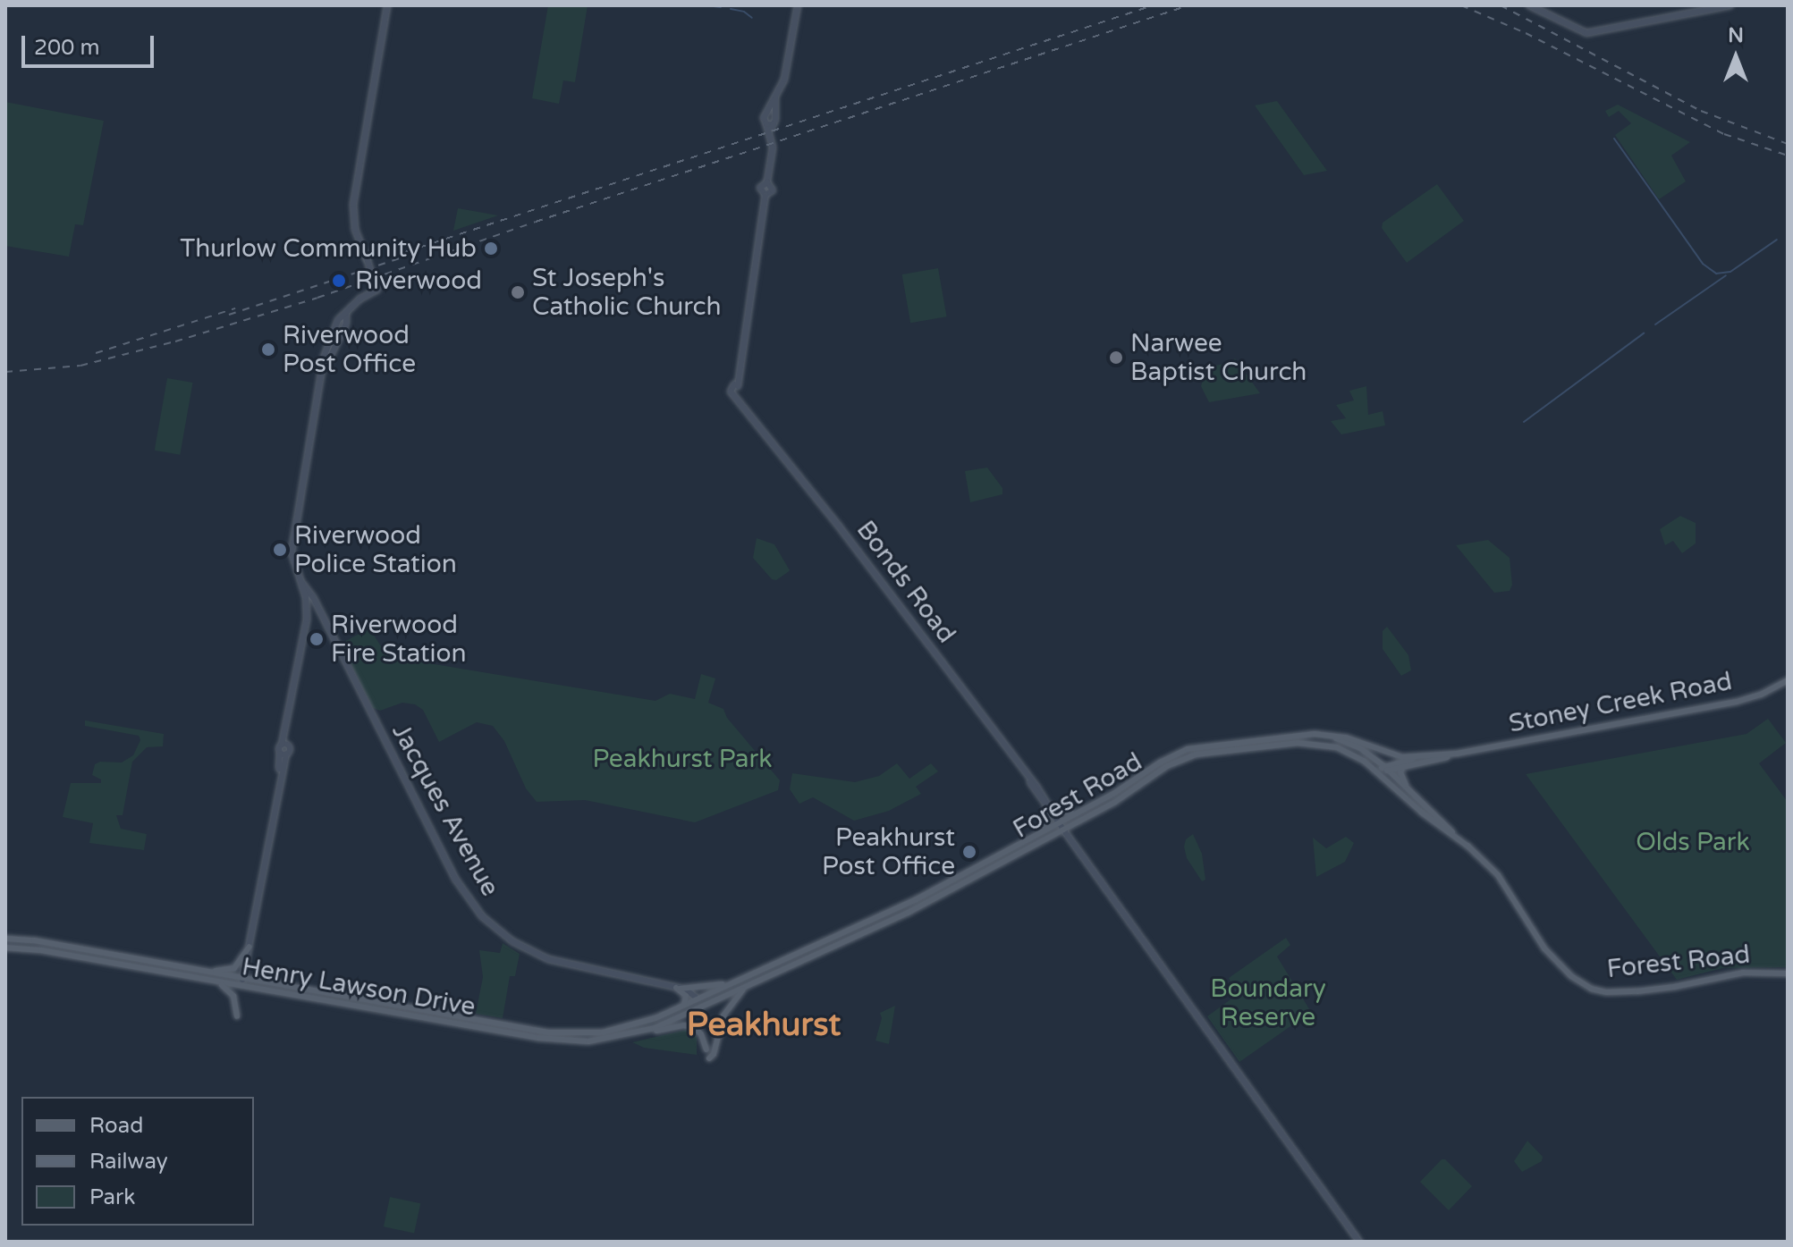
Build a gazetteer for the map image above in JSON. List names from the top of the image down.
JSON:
{
  "streets": {
    "main road": [
      "Bonds Road",
      "Stoney Creek Road",
      "Forest Road",
      "Jacques Avenue",
      "Henry Lawson Drive"
    ]
  },
  "crossings": [
    ["Bonds Road", "Forest Road"],
    ["Stoney Creek Road", "Forest Road"],
    ["Forest Road", "Jacques Avenue"],
    ["Forest Road", "Henry Lawson Drive"],
    ["Jacques Avenue", "Henry Lawson Drive"]
  ],
  "districts": ["Peakhurst"],
  "parks": ["Peakhurst Park", "Olds Park", "Boundary Reserve"],
  "places": [
    "Thurlow Community Hub",
    "Riverwood",
    "St Joseph's Catholic Church",
    "Riverwood Post Office",
    "Narwee Baptist Church",
    "Riverwood Police Station",
    "Riverwood Fire Station",
    "Peakhurst Post Office"
  ],
  "legend": ["Road", "Railway", "Park"],
  "scale_bar": "200 m",
  "north": "top"
}
